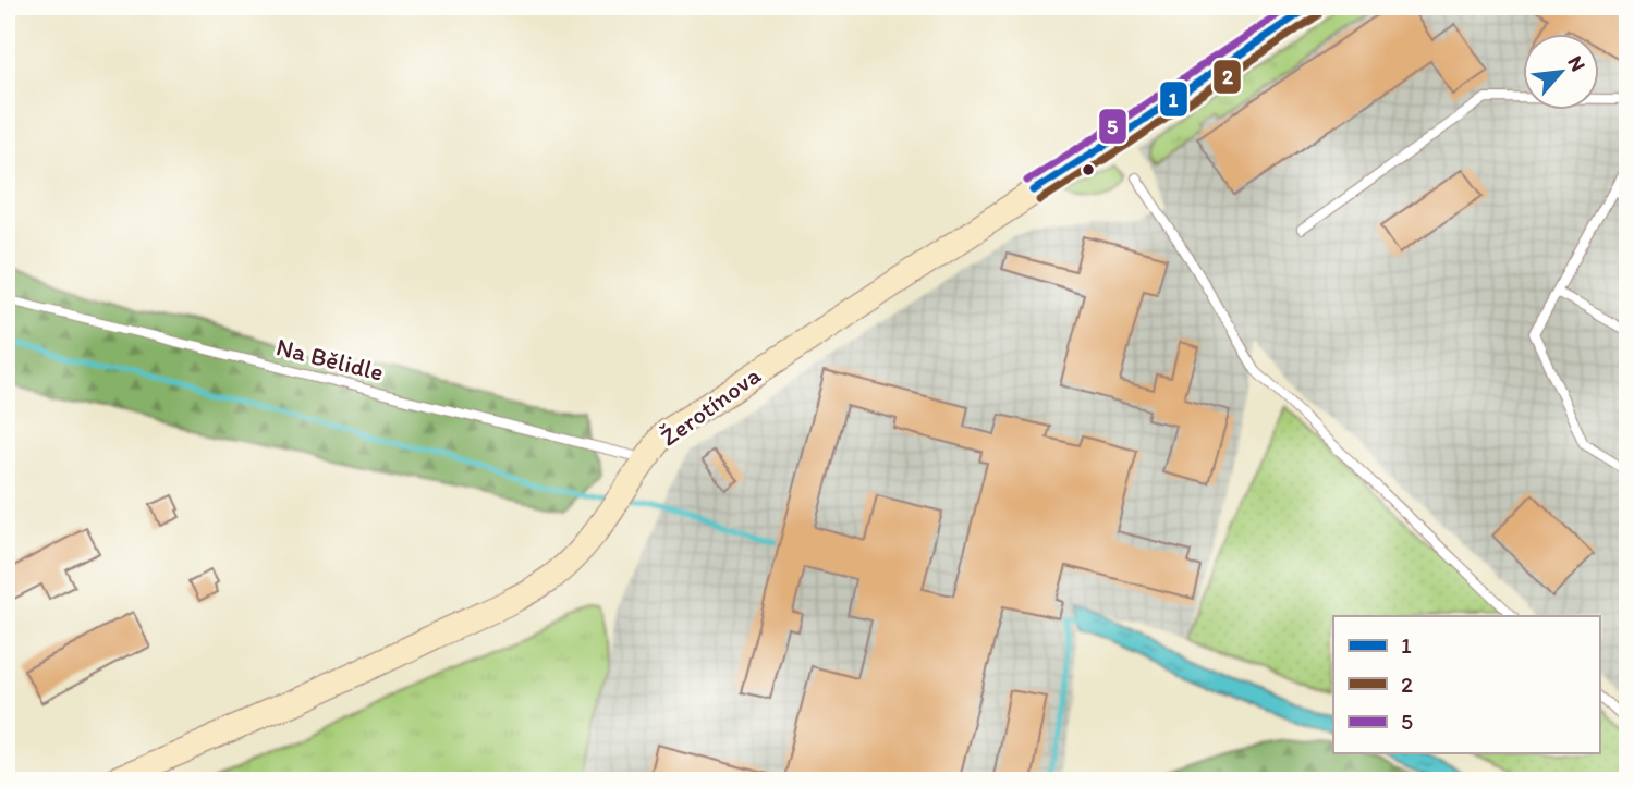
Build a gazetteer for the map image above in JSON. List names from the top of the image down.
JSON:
{
  "streets": {
    "street": ["Žerotínova"],
    "lane": ["Na Bělidle"]
  },
  "crossings": [
    ["Na Bělidle", "Žerotínova"]
  ],
  "lines": ["transit line 1", "transit line 5", "transit line 2"],
  "legend": ["1", "2", "5"],
  "north": "top right"
}
